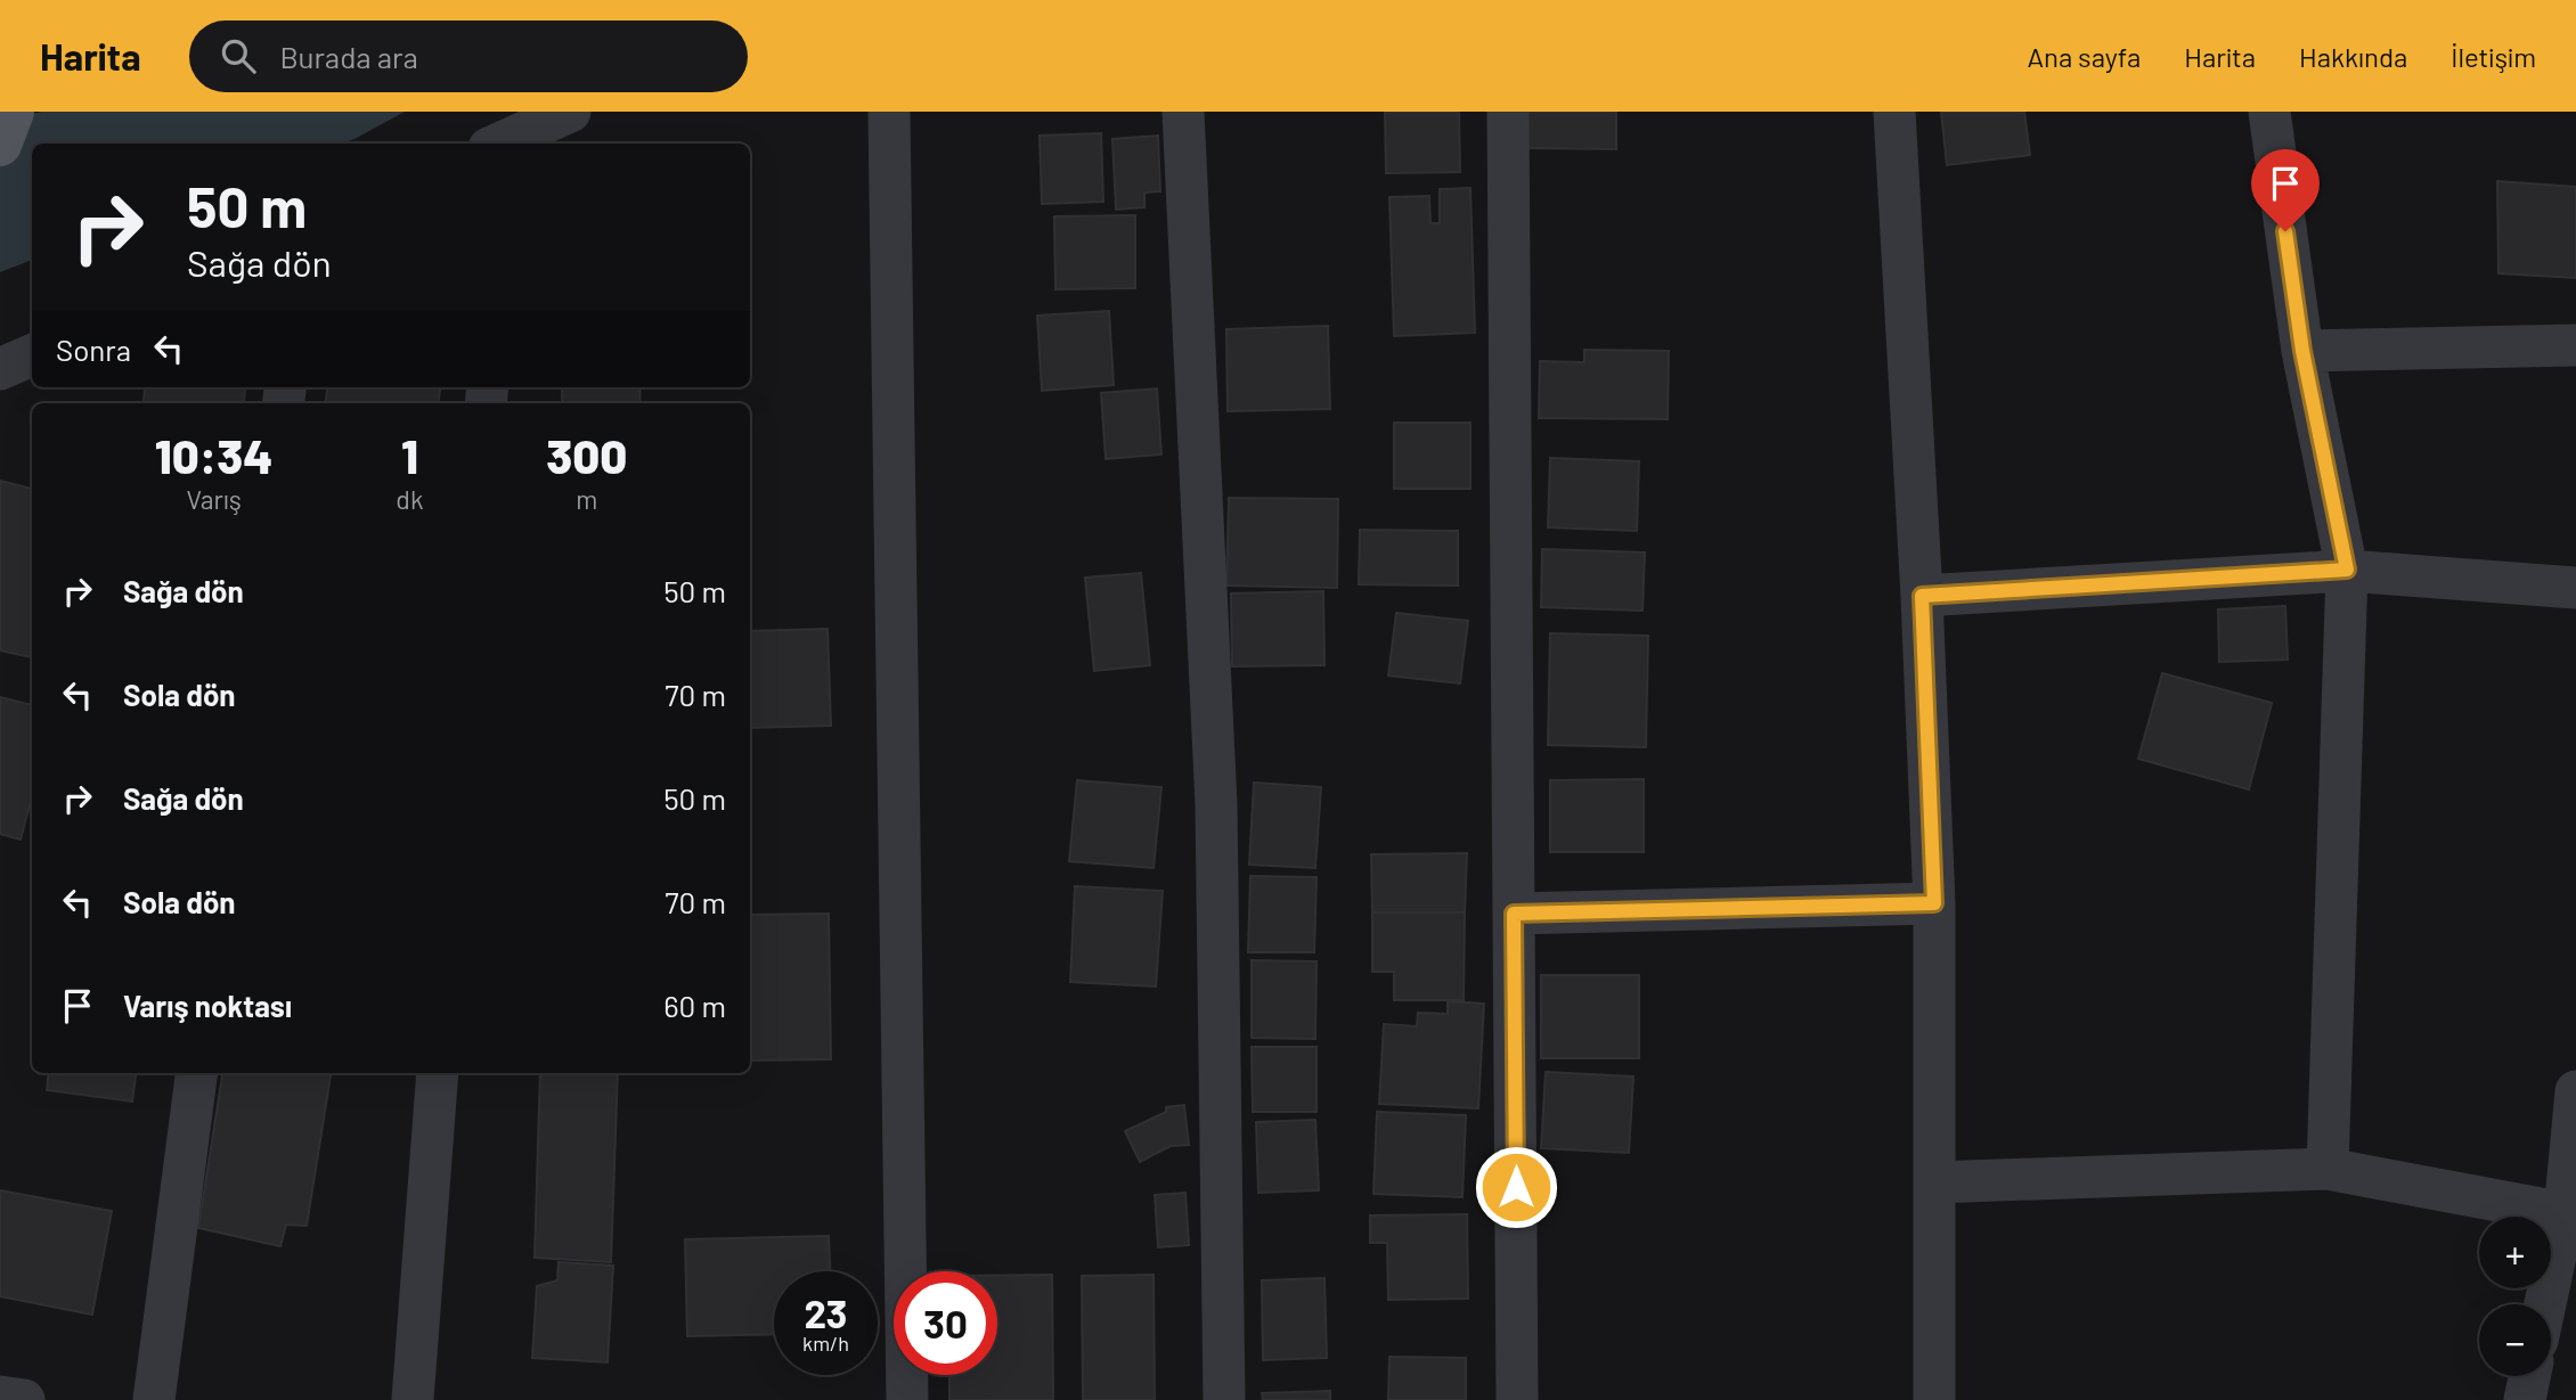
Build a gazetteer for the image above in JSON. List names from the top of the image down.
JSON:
{
  "page": {
    "header": "Harita",
    "search": "Burada ara",
    "nav": [
      "Ana sayfa",
      "Harita",
      "Hakkında",
      "İletişim"
    ],
    "turn": ["50 m", "Sağa dön"],
    "then": "Sonra",
    "eta": [
      "10:34",
      "Varış",
      "1",
      "dk",
      "300",
      "m"
    ],
    "list": [
      {
        "name": "Sağa dön",
        "value": "50 m"
      },
      {
        "name": "Sola dön",
        "value": "70 m"
      },
      {
        "name": "Sağa dön",
        "value": "50 m"
      },
      {
        "name": "Sola dön",
        "value": "70 m"
      },
      {
        "name": "Varış noktası",
        "value": "60 m"
      }
    ],
    "map_buttons": ["+", "−"],
    "speed": "23 km/h",
    "limit": "30"
  }
}
